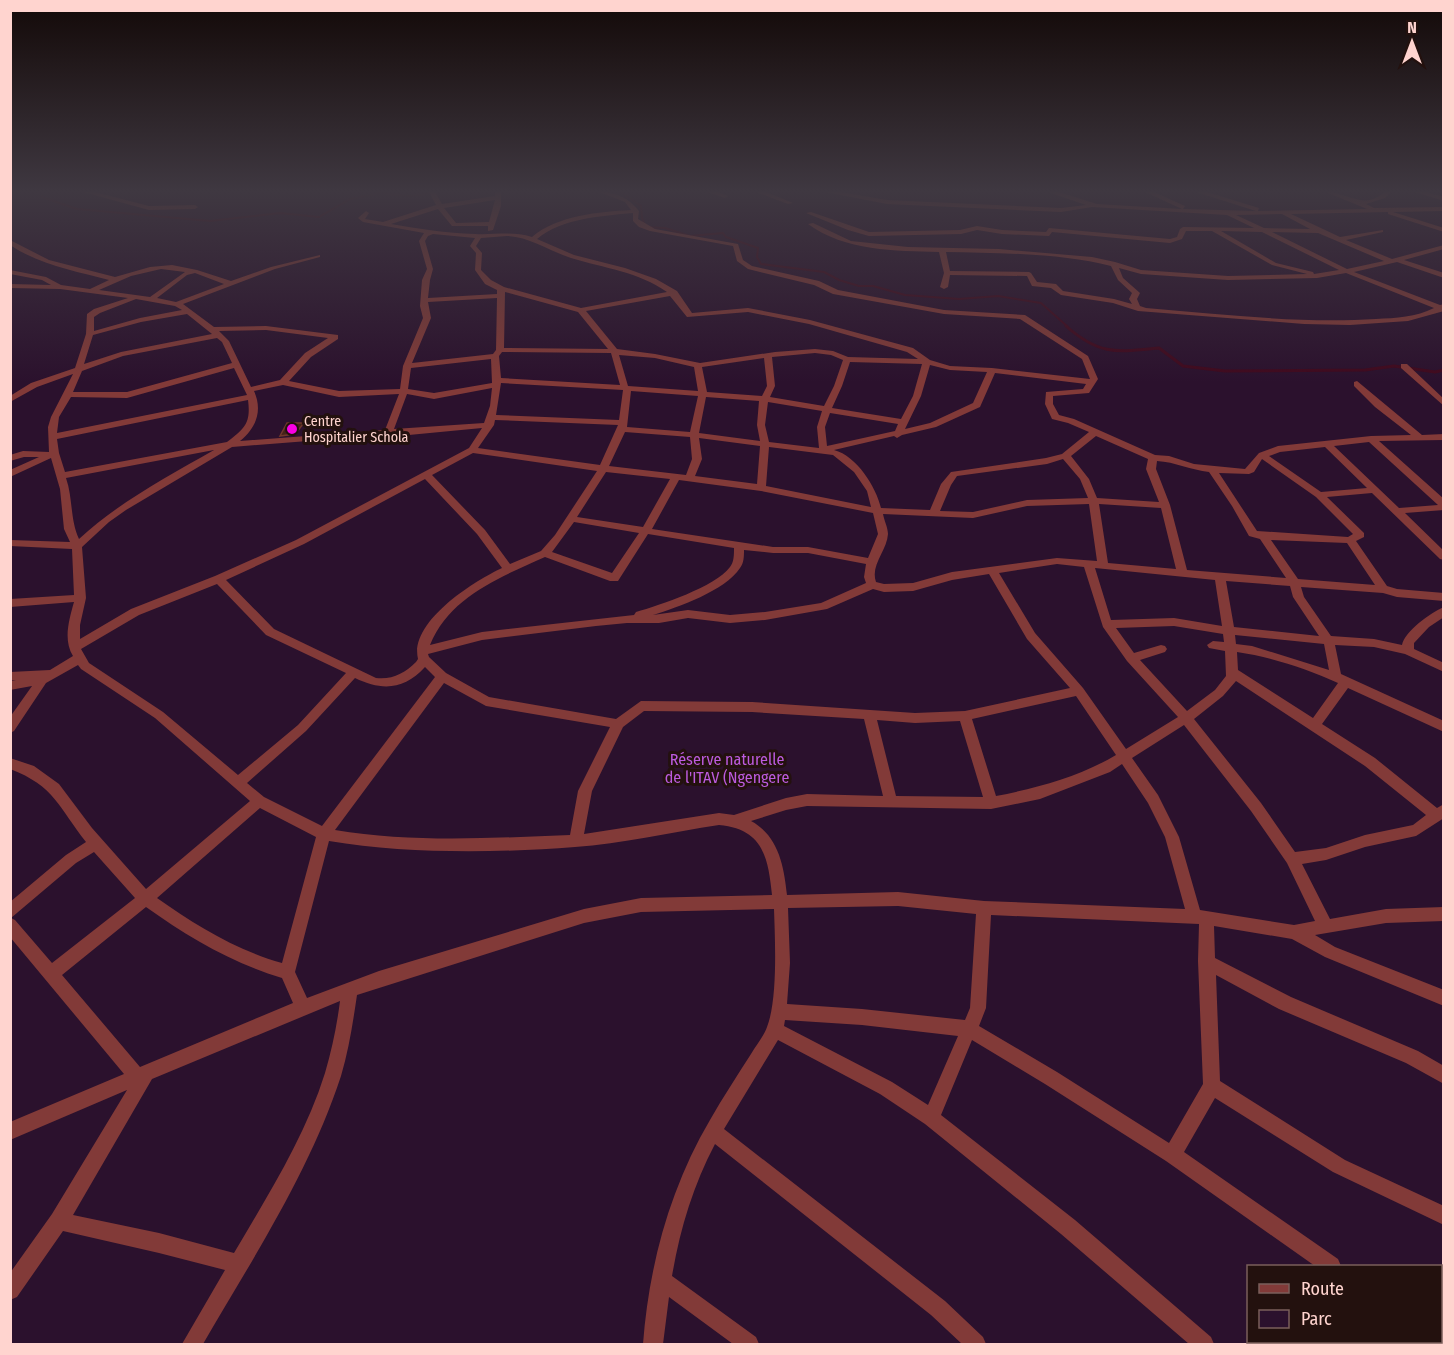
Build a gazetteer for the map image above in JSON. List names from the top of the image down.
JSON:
{
  "parks": ["Réserve naturelle de l'ITAV (Ngengere"],
  "places": ["Centre Hospitalier Schola"],
  "legend": ["Route", "Parc"],
  "north": "top"
}
